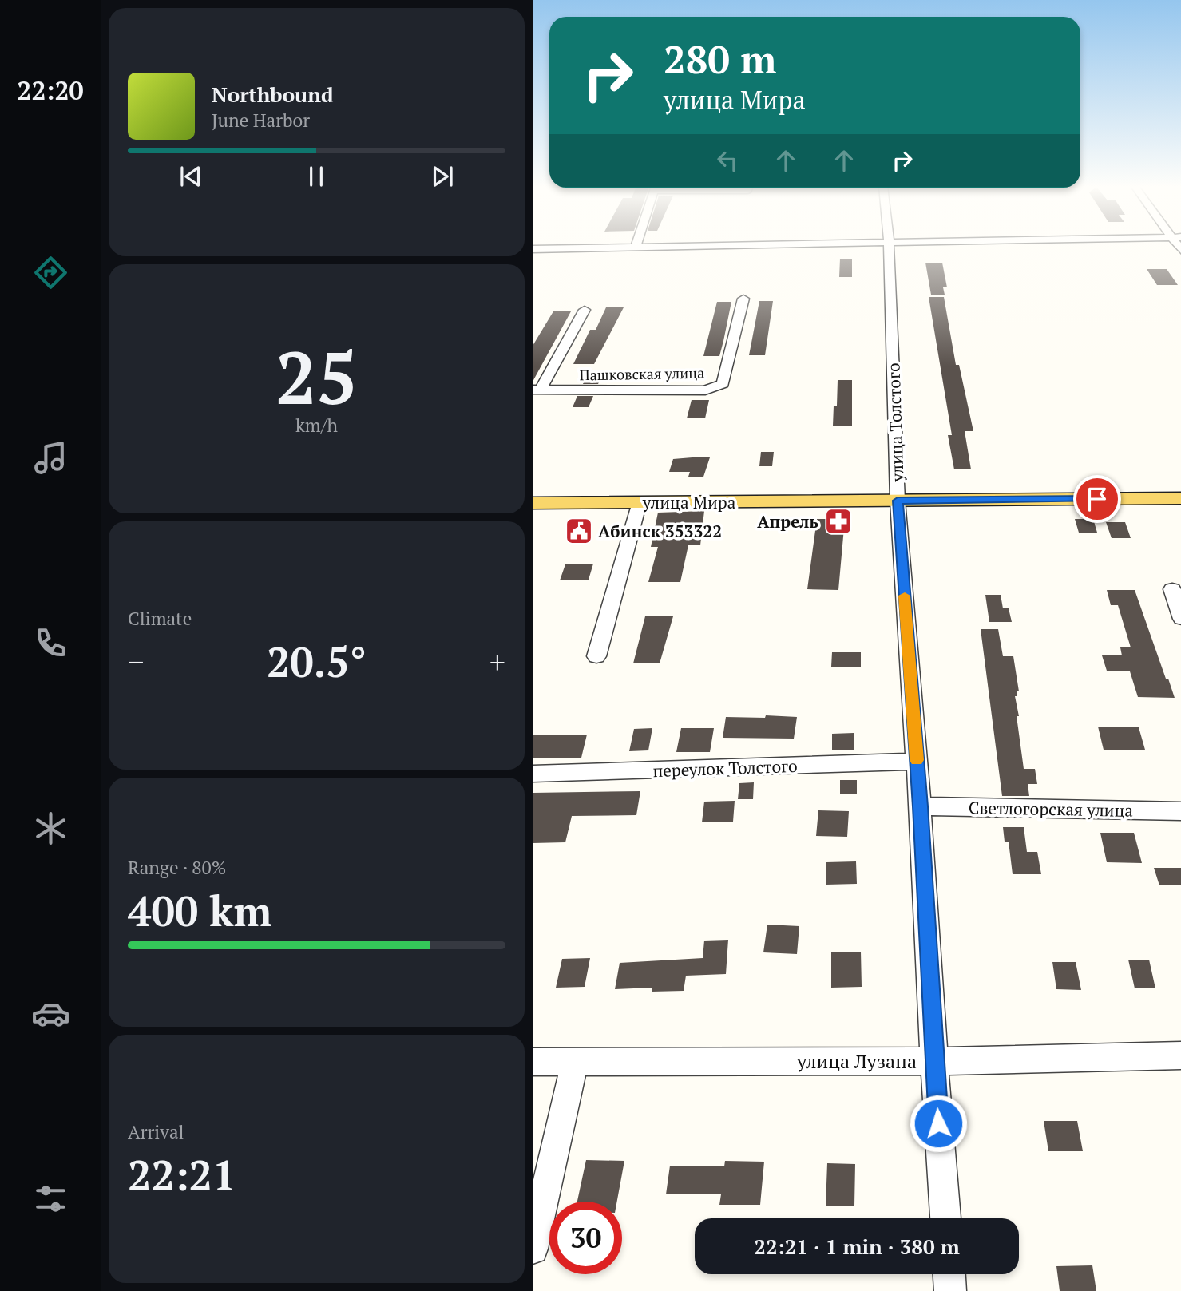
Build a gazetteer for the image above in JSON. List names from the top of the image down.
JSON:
{
  "streets": {
    "main road": ["улица Мира"],
    "street": [
      "Пашковская улица",
      "улица Толстого",
      "переулок Толстого",
      "Светлогорская улица",
      "улица Лузана"
    ]
  },
  "crossings": [
    ["улица Толстого", "улица Мира"],
    ["улица Толстого", "переулок Толстого"],
    ["улица Толстого", "Светлогорская улица"],
    ["улица Толстого", "улица Лузана"]
  ],
  "places": {
    "pharmacy": ["Апрель"],
    "public building": ["Абинск 353322"]
  },
  "page": {
    "tabs": "22:20",
    "turn": ["280 m", "улица Мира"],
    "song": ["Northbound", "June Harbor"],
    "tile": [
      ["25", "km/h"],
      "Climate",
      ["Range · 80%", "400 km"],
      ["Arrival", "22:21"]
    ],
    "heat": ["−", "20.5°", "+"],
    "limit": "30",
    "trip": "22:21 · 1 min · 380 m"
  }
}
